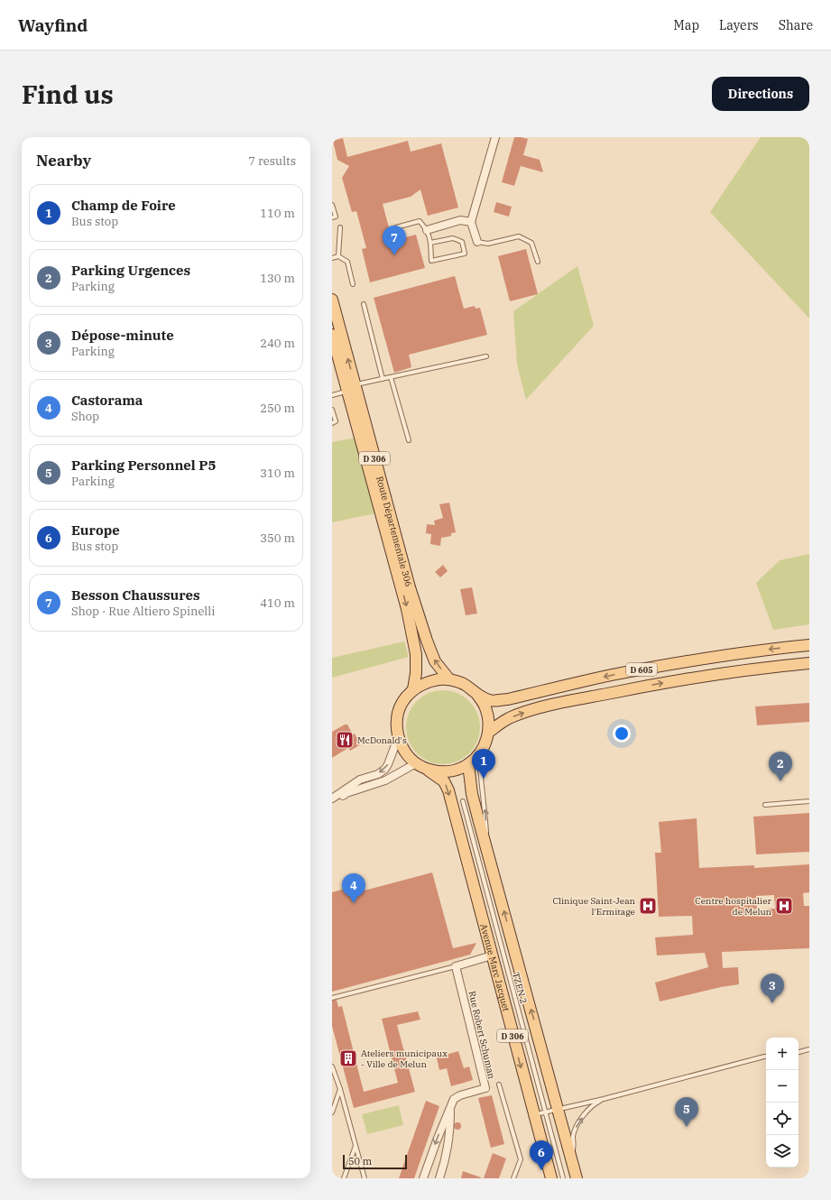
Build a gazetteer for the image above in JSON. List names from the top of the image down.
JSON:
{
  "streets": {
    "main road": [
      "D 306",
      "Route Départementale 306",
      "D 605",
      "Avenue Marc Jacquet"
    ],
    "street": ["Rue Robert Schuman"],
    "lane": ["TZEN 2"]
  },
  "crossings": [
    ["D 306", "Route Départementale 306"],
    ["D 306", "D 605"],
    ["D 306", "Avenue Marc Jacquet"],
    ["D 605", "Avenue Marc Jacquet"]
  ],
  "places": {
    "restaurant": ["McDonald's"],
    "hospital": ["Clinique Saint-Jean l'Ermitage", "Centre hospitalier de Melun"],
    "building": ["Ateliers municipaux - Ville de Melun"]
  },
  "scale_bar": "50 m",
  "page": {
    "header": "Wayfind",
    "nav": ["Map", "Layers", "Share"],
    "buttons": "Directions",
    "title": "Find us",
    "heading": ["Nearby", "7 results"],
    "list": [
      {
        "mark": "1",
        "name": "Champ de Foire",
        "note": "Bus stop",
        "value": "110 m"
      },
      {
        "mark": "2",
        "name": "Parking Urgences",
        "note": "Parking",
        "value": "130 m"
      },
      {
        "mark": "3",
        "name": "Dépose-minute",
        "note": "Parking",
        "value": "240 m"
      },
      {
        "mark": "4",
        "name": "Castorama",
        "note": "Shop",
        "value": "250 m"
      },
      {
        "mark": "5",
        "name": "Parking Personnel P5",
        "note": "Parking",
        "value": "310 m"
      },
      {
        "mark": "6",
        "name": "Europe",
        "note": "Bus stop",
        "value": "350 m"
      },
      {
        "mark": "7",
        "name": "Besson Chaussures",
        "note": "Shop · Rue Altiero Spinelli",
        "value": "410 m"
      }
    ],
    "pins": [
      "7",
      "1",
      "2",
      "4",
      "3",
      "5",
      "6"
    ],
    "map_buttons": ["+", "−"],
    "scale": "50 m"
  }
}
